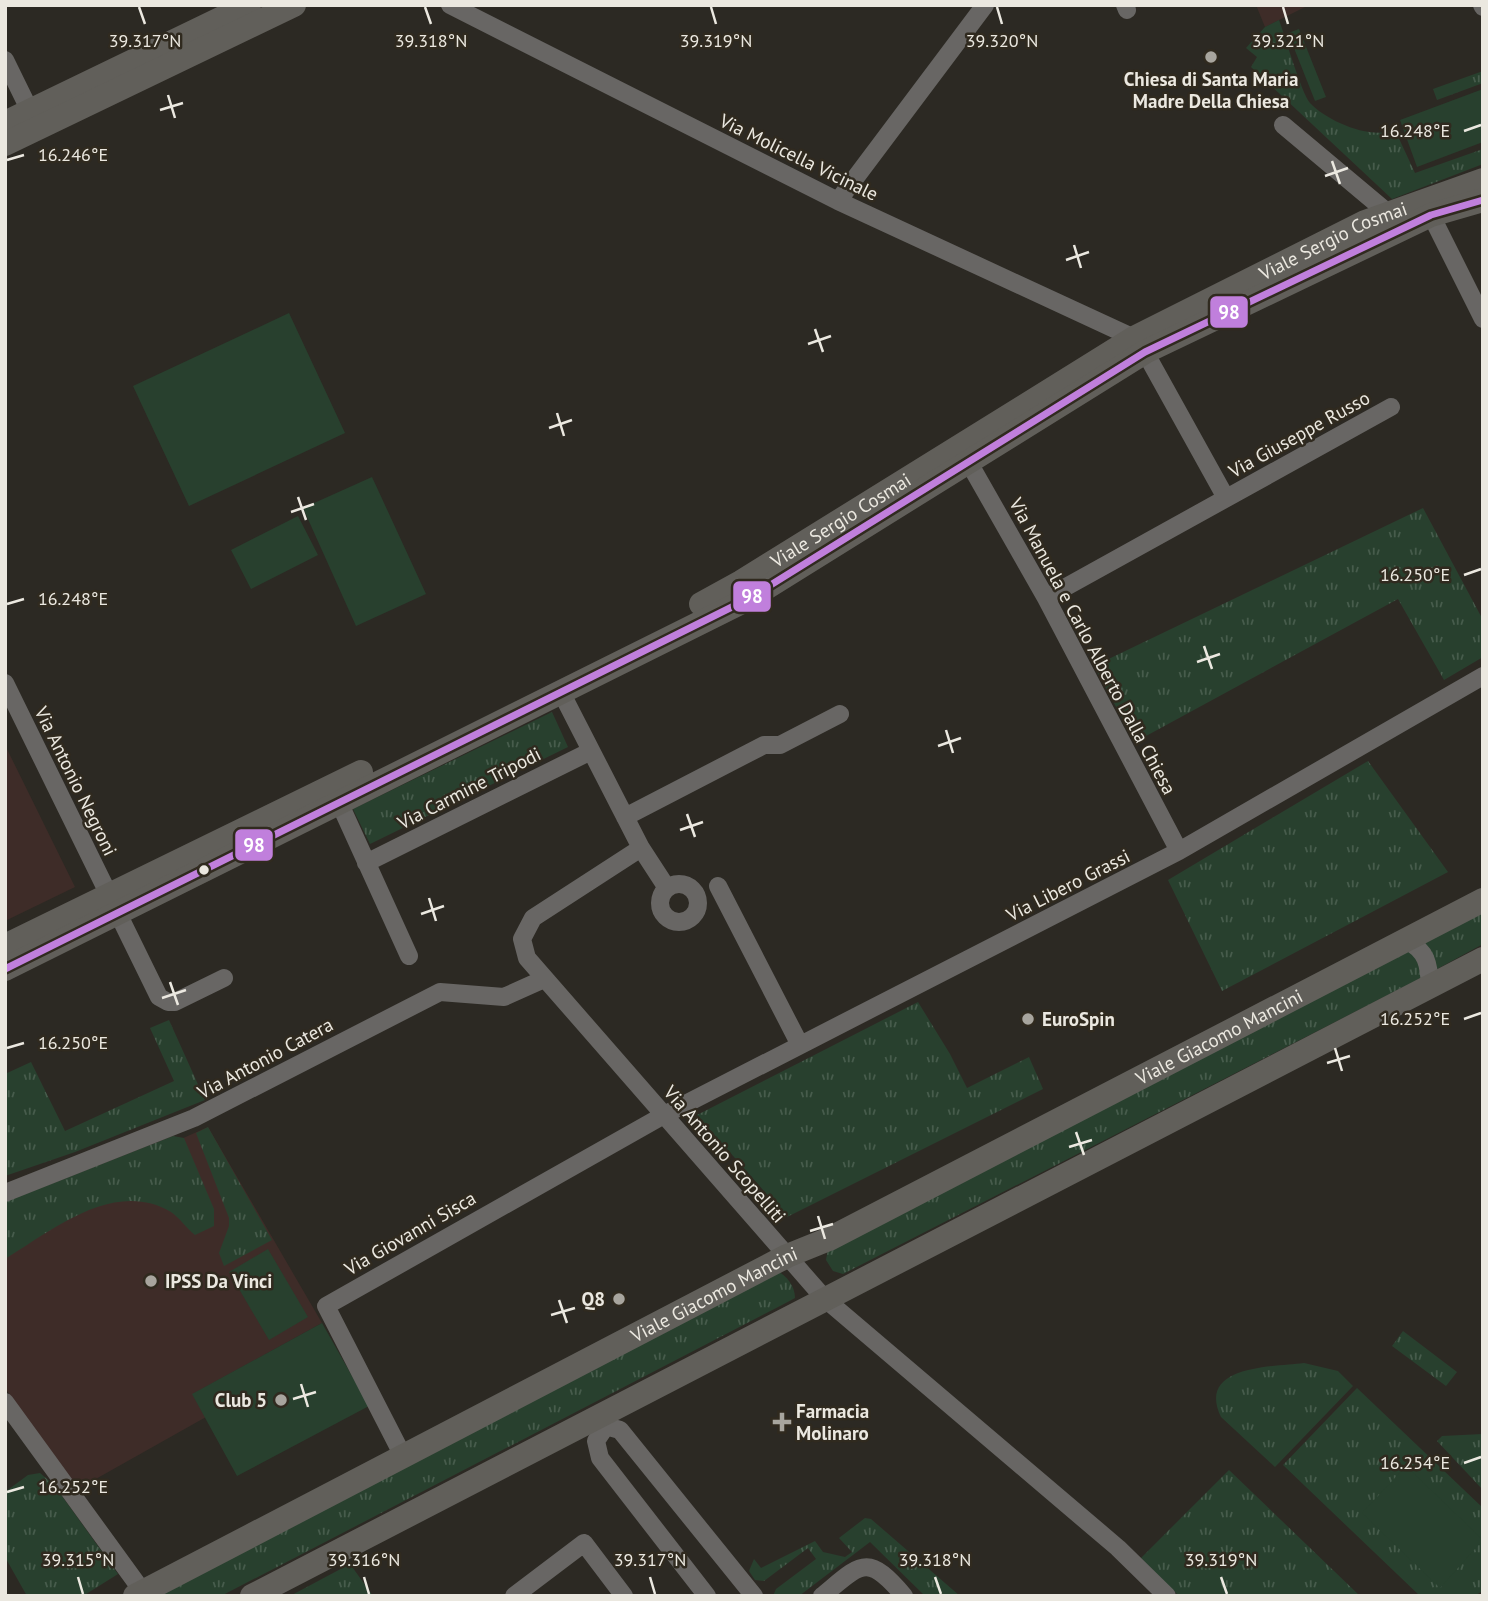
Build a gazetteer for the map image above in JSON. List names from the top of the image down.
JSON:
{
  "streets": {
    "street": [
      "Via Molicella Vicinale",
      "Viale Sergio Cosmai",
      "Via Giuseppe Russo",
      "Via Manuela e Carlo Alberto Dalla Chiesa",
      "Via Antonio Negroni",
      "Via Carmine Tripodi",
      "Via Libero Grassi",
      "Viale Giacomo Mancini",
      "Via Antonio Catera",
      "Via Antonio Scopelliti",
      "Via Giovanni Sisca"
    ]
  },
  "crossings": [
    ["Via Molicella Vicinale", "Viale Sergio Cosmai"],
    ["Via Molicella Vicinale", "Via Giuseppe Russo"],
    ["Viale Sergio Cosmai", "Via Giuseppe Russo"],
    ["Viale Sergio Cosmai", "Via Manuela e Carlo Alberto Dalla Chiesa"],
    ["Viale Sergio Cosmai", "Via Antonio Negroni"],
    ["Via Giuseppe Russo", "Via Manuela e Carlo Alberto Dalla Chiesa"],
    ["Via Manuela e Carlo Alberto Dalla Chiesa", "Via Libero Grassi"],
    ["Via Libero Grassi", "Via Antonio Scopelliti"],
    ["Via Libero Grassi", "Via Giovanni Sisca"],
    ["Viale Giacomo Mancini", "Via Antonio Scopelliti"],
    ["Viale Giacomo Mancini", "Via Giovanni Sisca"],
    ["Via Antonio Catera", "Via Antonio Scopelliti"],
    ["Via Antonio Scopelliti", "Via Giovanni Sisca"]
  ],
  "places": {
    "other": [
      "Chiesa di Santa Maria Madre Della Chiesa",
      "EuroSpin",
      "IPSS Da Vinci",
      "Q8",
      "Club 5"
    ],
    "health": ["Farmacia Molinaro"]
  },
  "lines": ["transit line 98"],
  "coordinates": [
    "39.317°N",
    "39.318°N",
    "39.319°N",
    "39.320°N",
    "39.321°N",
    "16.248°E",
    "16.246°E",
    "16.250°E",
    "16.252°E",
    "16.254°E",
    "39.315°N",
    "39.316°N"
  ]
}
